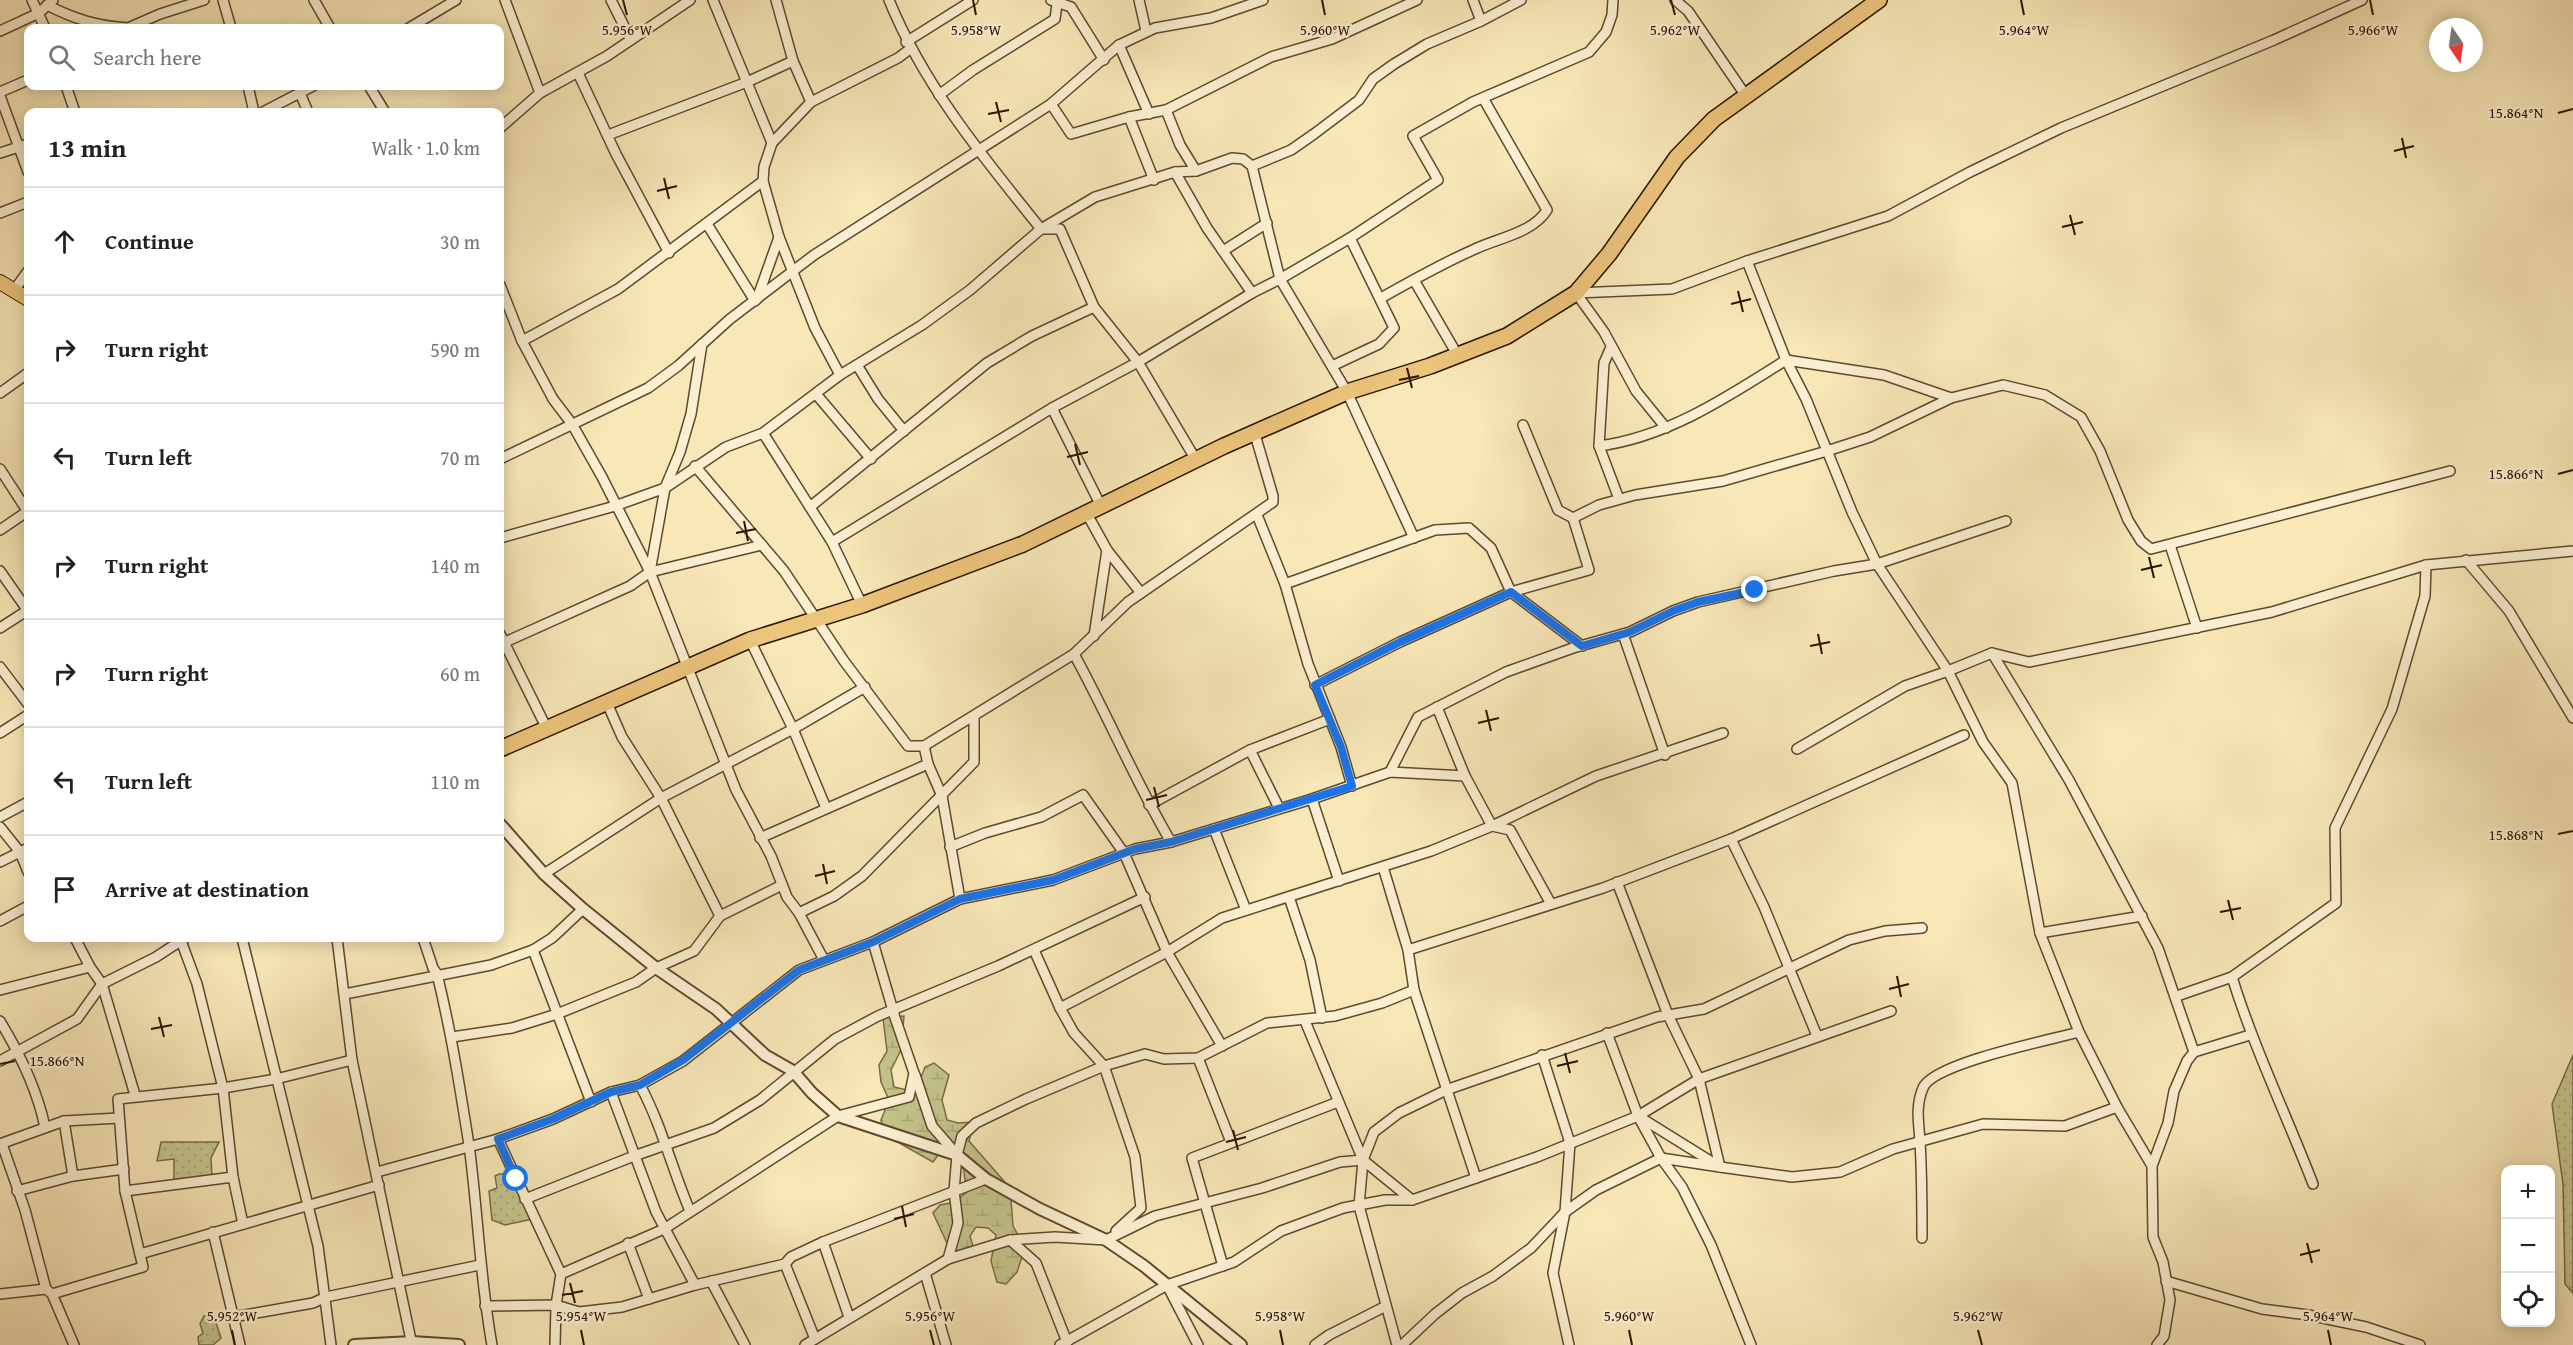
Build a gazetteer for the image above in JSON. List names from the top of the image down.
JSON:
{
  "north": "bottom",
  "page": {
    "search": "Search here",
    "heading": ["13 min", "Walk · 1.0 km"],
    "list": [
      ["Continue", "30 m"],
      ["Turn right", "590 m"],
      ["Turn left", "70 m"],
      ["Turn right", "140 m"],
      ["Turn right", "60 m"],
      ["Turn left", "110 m"],
      "Arrive at destination"
    ],
    "map_buttons": ["+", "−"]
  },
  "coordinates": [
    "5.956°W",
    "5.958°W",
    "5.960°W",
    "5.962°W",
    "5.964°W",
    "5.966°W",
    "15.864°N",
    "15.866°N",
    "15.868°N",
    "5.952°W",
    "5.954°W"
  ]
}
